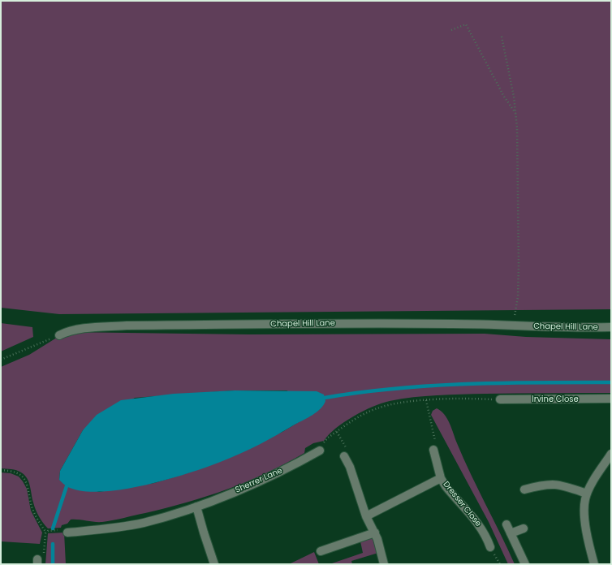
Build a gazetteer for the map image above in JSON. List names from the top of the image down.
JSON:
{
  "streets": {
    "street": [
      "Chapel Hill Lane",
      "Irvine Close",
      "Sherrer Lane",
      "Dresser Close"
    ]
  }
}
